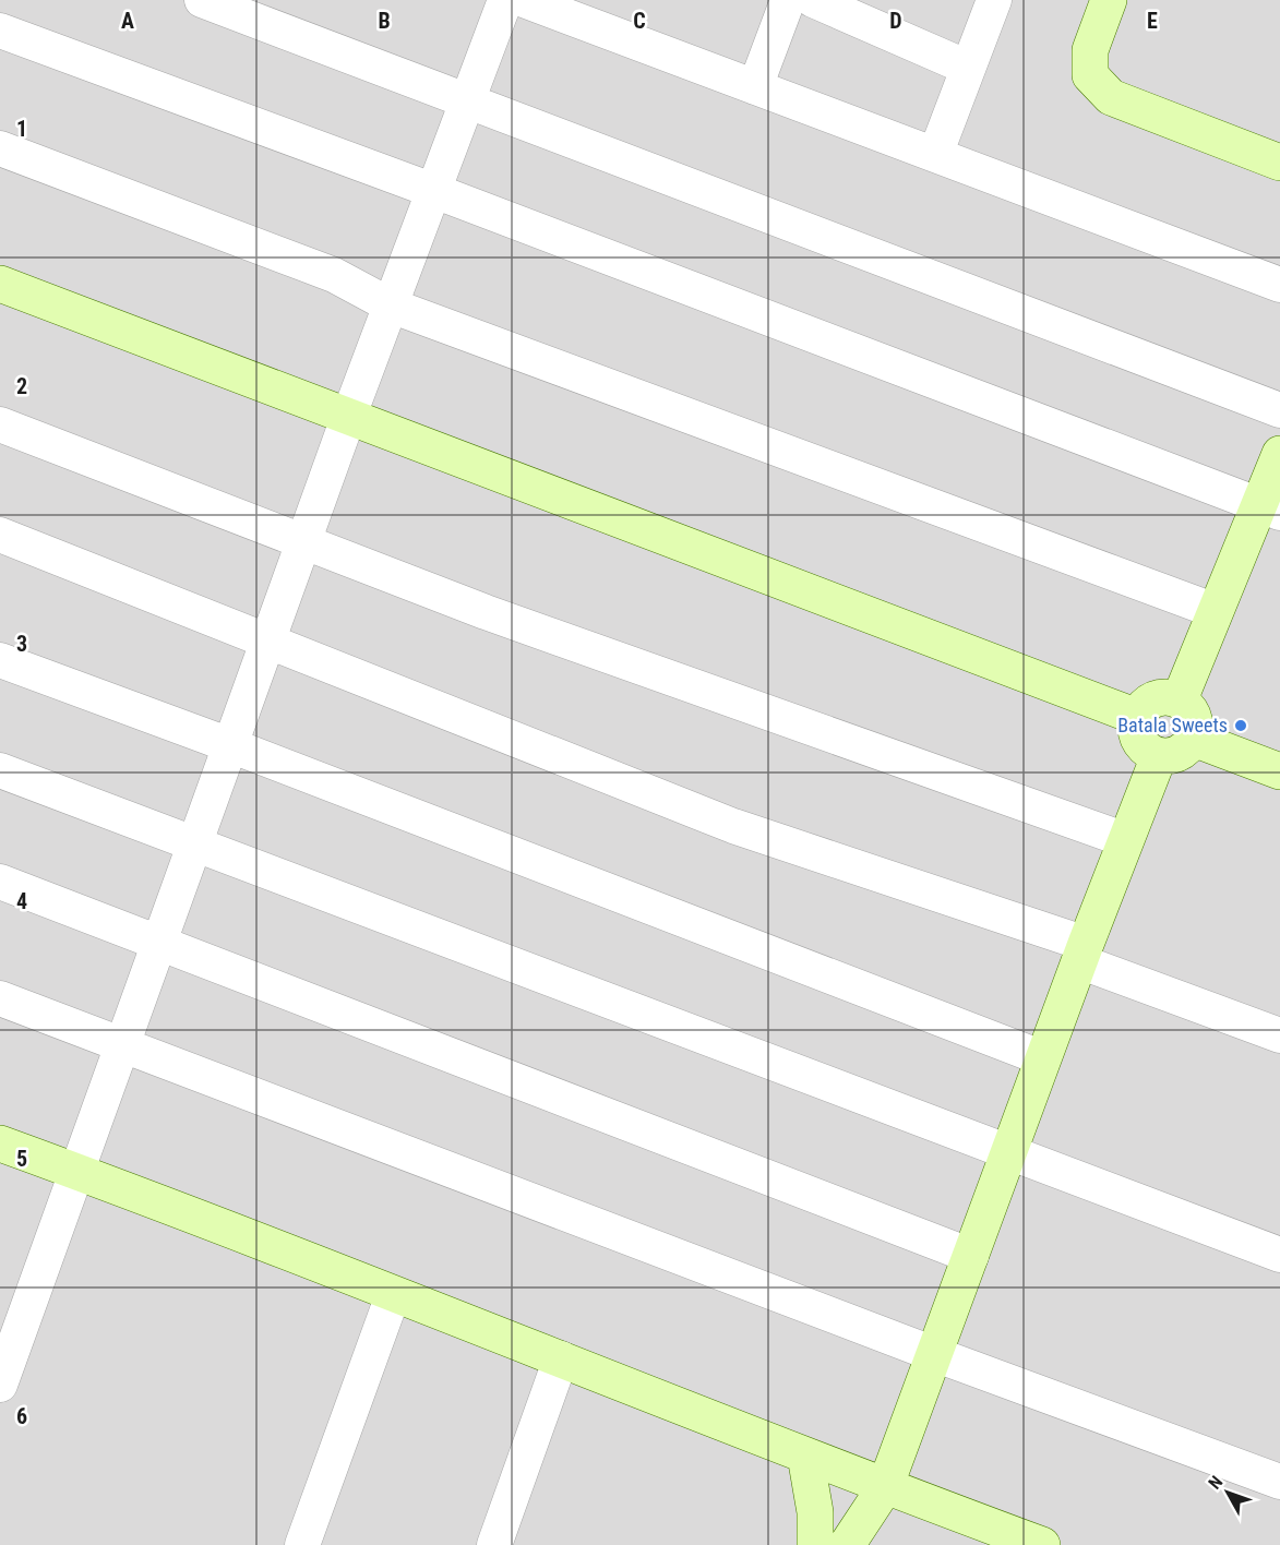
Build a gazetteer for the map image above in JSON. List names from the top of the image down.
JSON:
{
  "places": ["Batala Sweets"],
  "north": "top left",
  "grid": {
    "columns": [
      "A",
      "B",
      "C",
      "D",
      "E"
    ],
    "rows": [
      "1",
      "2",
      "3",
      "4",
      "5",
      "6"
    ]
  }
}
